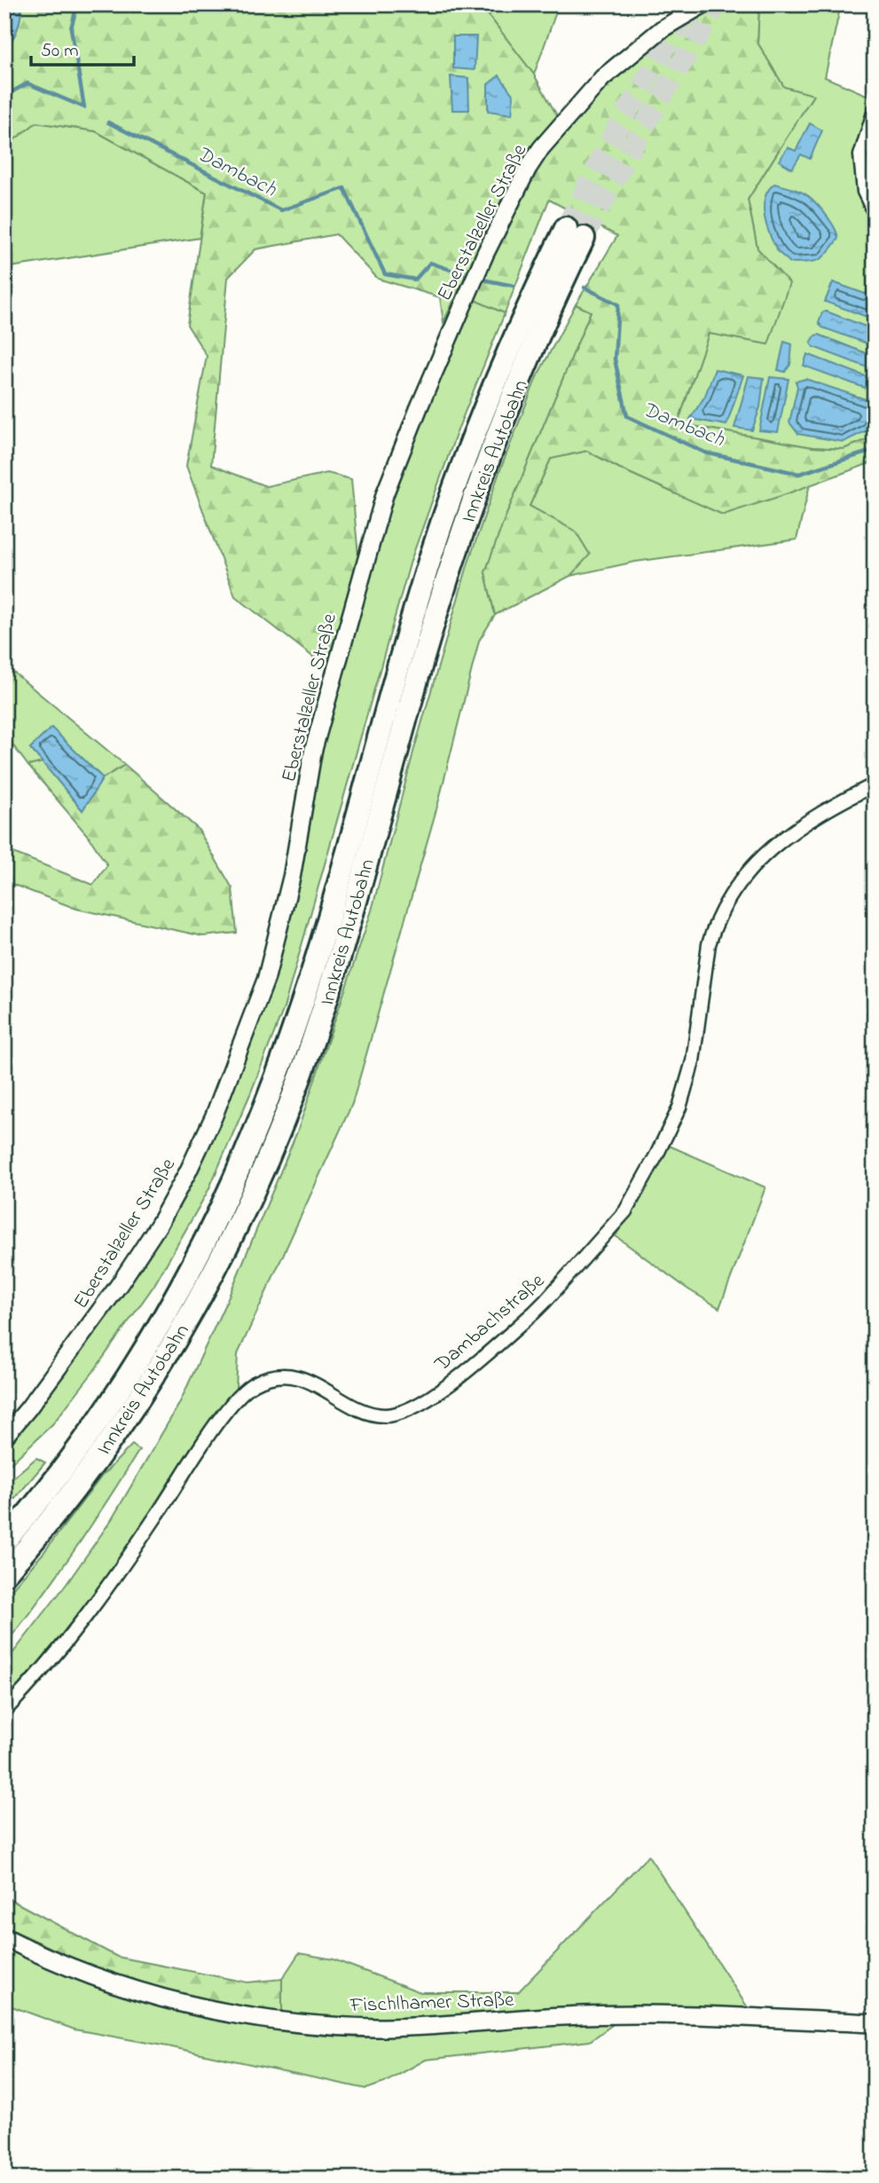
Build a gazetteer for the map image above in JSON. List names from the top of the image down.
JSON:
{
  "streets": {
    "highway": ["Innkreis Autobahn"],
    "main road": ["Fischlhamer Straße"],
    "street": ["Eberstalzeller Straße", "Dambachstraße"]
  },
  "water": ["Dambach"],
  "scale_bar": "50 m"
}
